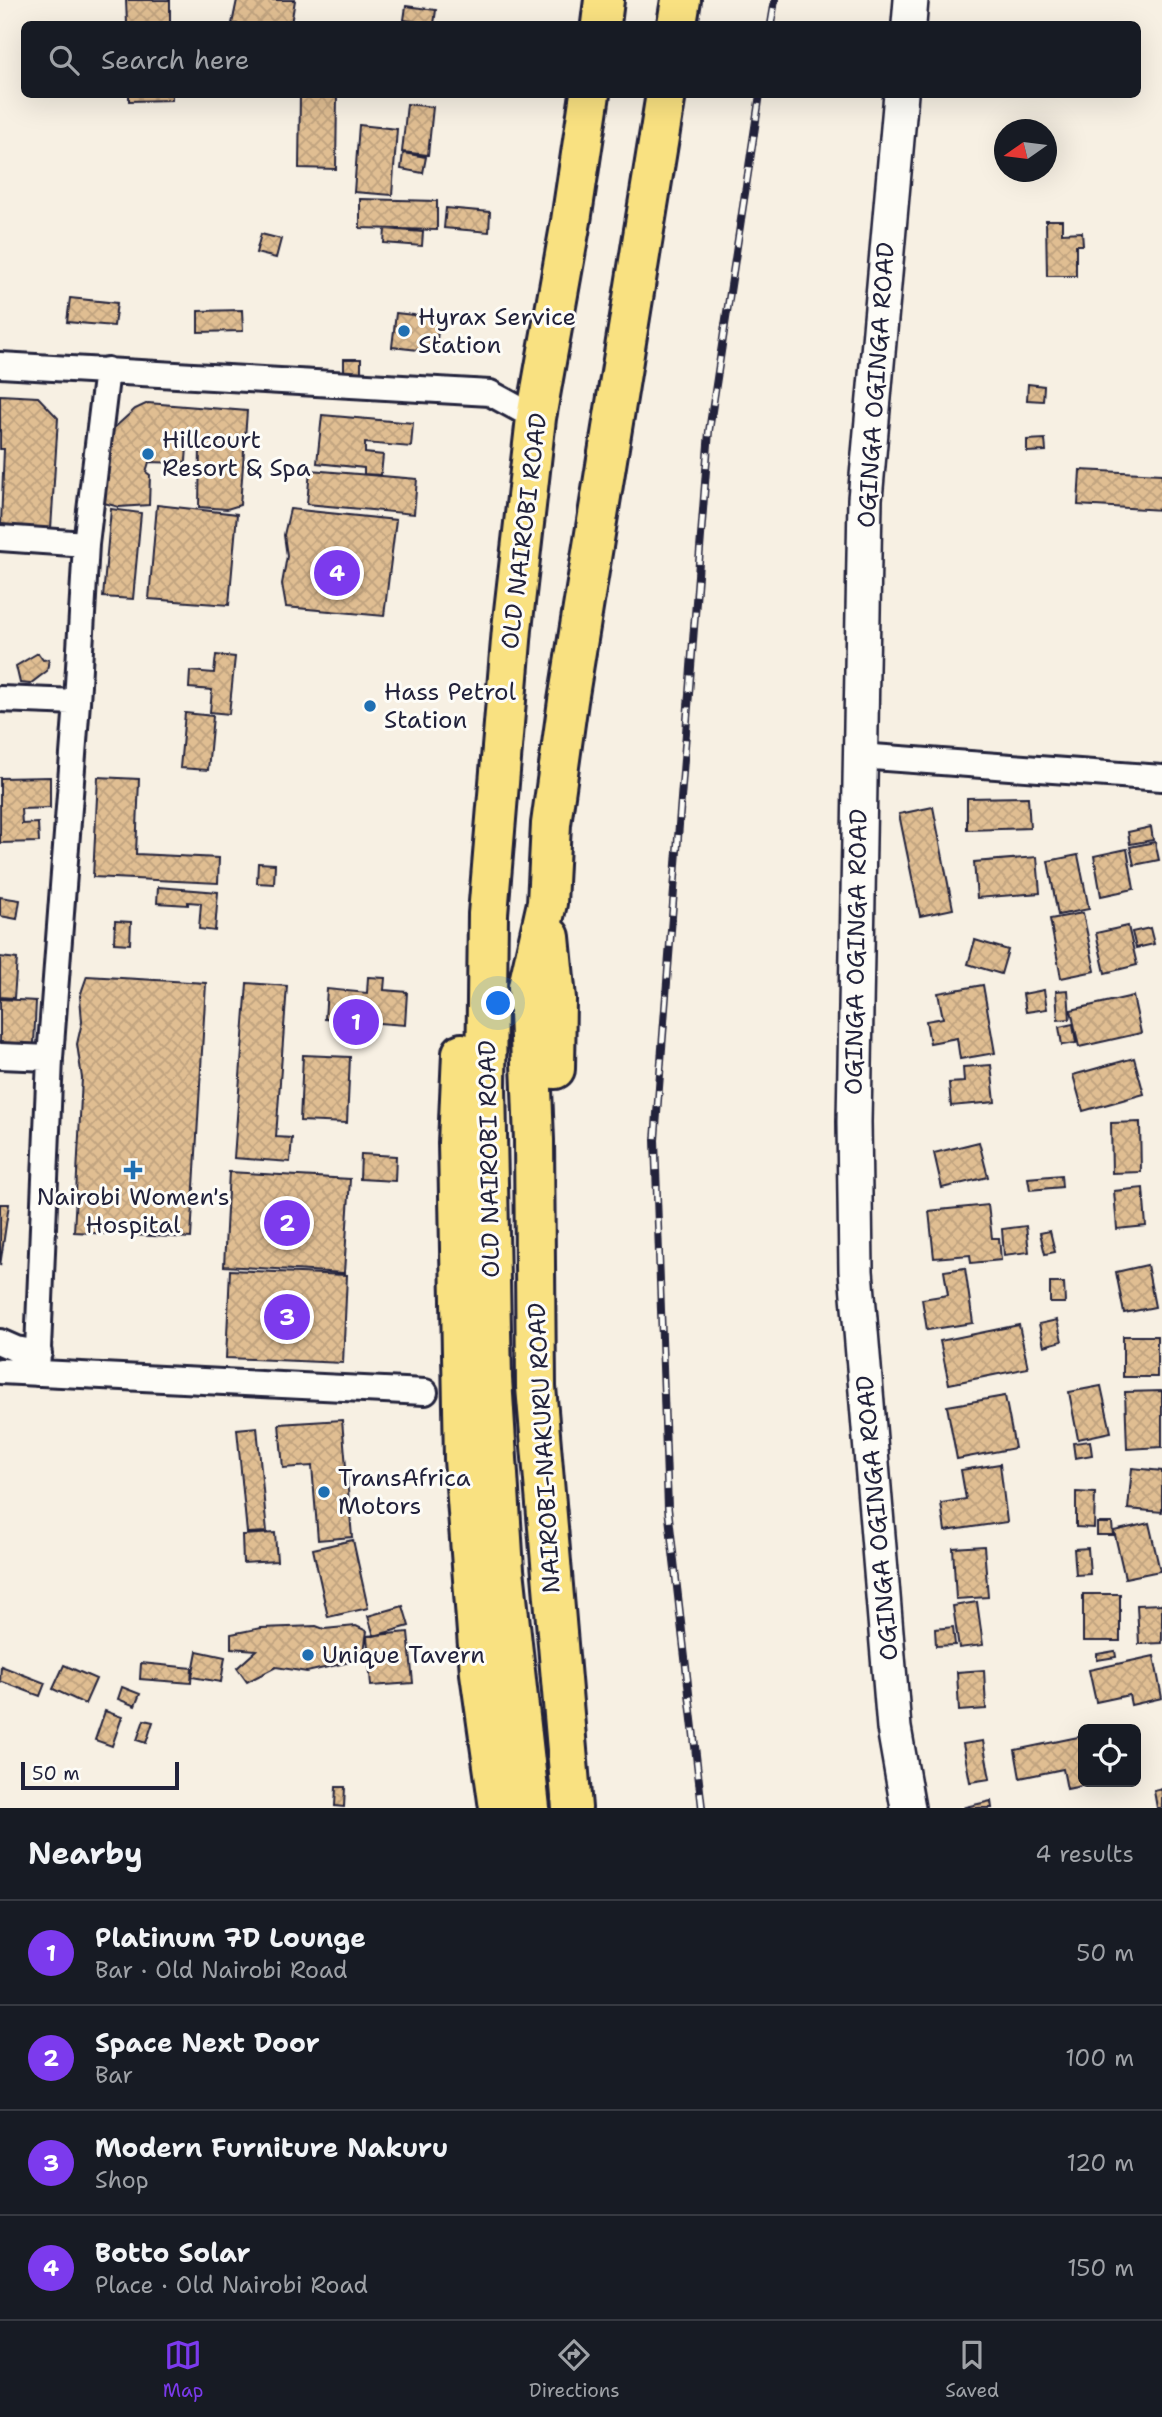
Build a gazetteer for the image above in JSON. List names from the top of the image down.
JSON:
{
  "streets": {
    "highway": ["OLD NAIROBI ROAD", "NAIROBI-NAKURU ROAD"],
    "street": ["OGINGA OGINGA ROAD"]
  },
  "crossings": [
    ["OLD NAIROBI ROAD", "NAIROBI-NAKURU ROAD"]
  ],
  "places": {
    "other": [
      "Hyrax Service Station",
      "Hillcourt Resort & Spa",
      "Hass Petrol Station",
      "TransAfrica Motors",
      "Unique Tavern"
    ],
    "health": ["Nairobi Women's Hospital"]
  },
  "scale_bar": "50 m",
  "north": "left",
  "page": {
    "search": "Search here",
    "pins": [
      "4",
      "1",
      "2",
      "3"
    ],
    "scale": "50 m",
    "heading": ["Nearby", "4 results"],
    "list": [
      {
        "mark": "1",
        "name": "Platinum 7D Lounge",
        "note": "Bar · Old Nairobi Road",
        "value": "50 m"
      },
      {
        "mark": "2",
        "name": "Space Next Door",
        "note": "Bar",
        "value": "100 m"
      },
      {
        "mark": "3",
        "name": "Modern Furniture Nakuru",
        "note": "Shop",
        "value": "120 m"
      },
      {
        "mark": "4",
        "name": "Botto Solar",
        "note": "Place · Old Nairobi Road",
        "value": "150 m"
      }
    ],
    "nav": ["Map", "Directions", "Saved"]
  }
}
